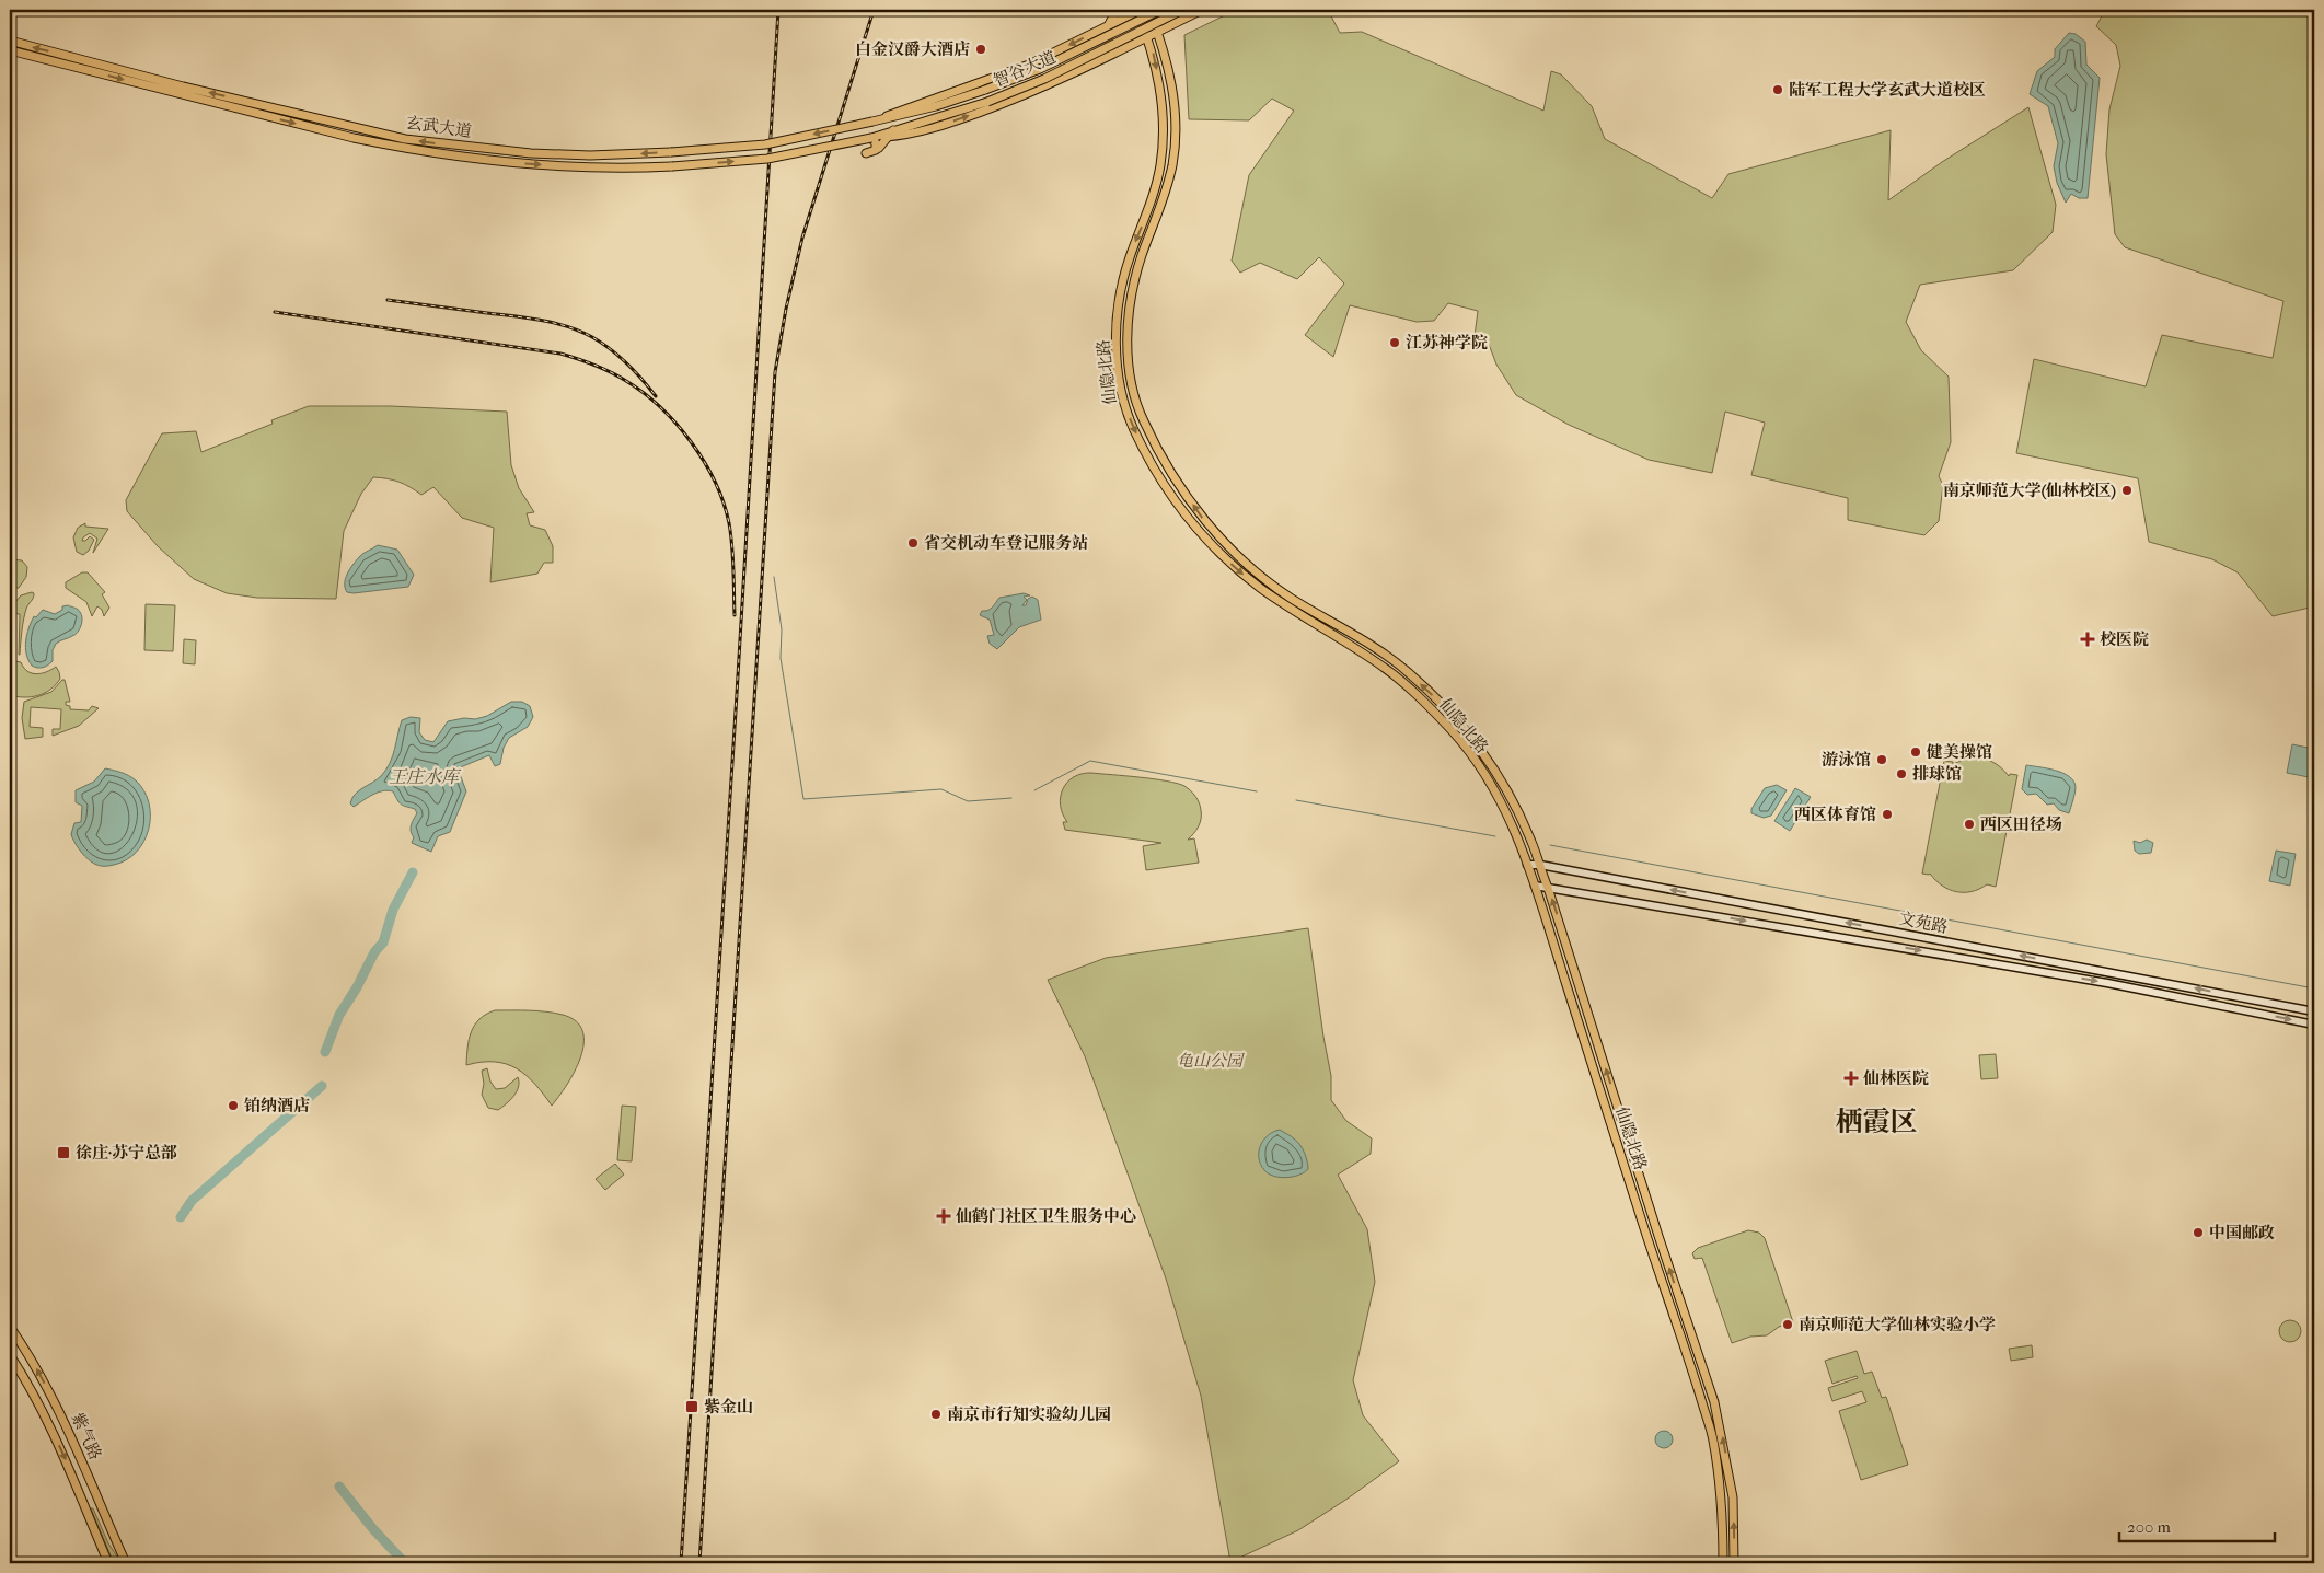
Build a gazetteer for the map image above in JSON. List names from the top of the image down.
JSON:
{
  "streets": {
    "main road": [
      "智谷大道",
      "玄武大道",
      "仙隐北路",
      "文苑路",
      "紫气路"
    ]
  },
  "crossings": [
    ["智谷大道", "玄武大道"],
    ["仙隐北路", "文苑路"]
  ],
  "districts": ["栖霞区"],
  "water": ["王庄水库"],
  "parks": ["龟山公园"],
  "places": {
    "other": [
      "白金汉爵大酒店",
      "陆军工程大学玄武大道校区",
      "江苏神学院",
      "南京师范大学(仙林校区)",
      "省交机动车登记服务站",
      "健美操馆",
      "游泳馆",
      "排球馆",
      "西区体育馆",
      "西区田径场",
      "铂纳酒店",
      "中国邮政",
      "南京师范大学仙林实验小学",
      "南京市行知实验幼儿园"
    ],
    "health": ["校医院", "仙林医院", "仙鹤门社区卫生服务中心"],
    "transit": ["徐庄·苏宁总部", "紫金山"]
  },
  "scale_bar": "200 m"
}
